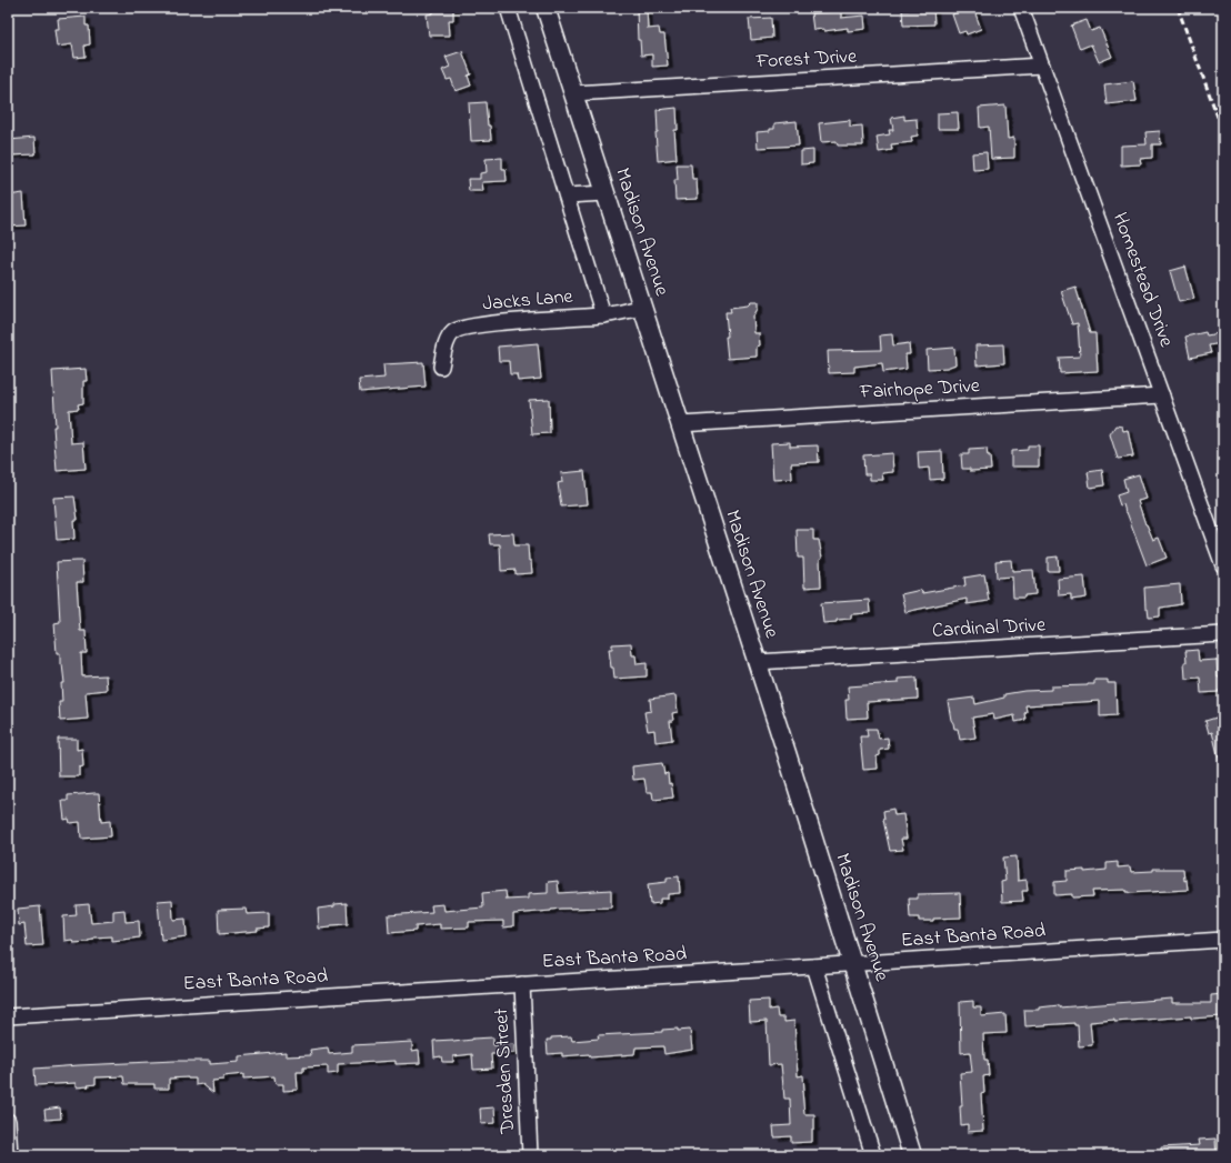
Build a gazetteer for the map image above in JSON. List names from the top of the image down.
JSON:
{
  "streets": {
    "main road": ["Madison Avenue"],
    "street": [
      "Forest Drive",
      "Homestead Drive",
      "Jacks Lane",
      "Fairhope Drive",
      "Cardinal Drive",
      "East Banta Road",
      "Dresden Street"
    ]
  },
  "crossings": [
    ["Forest Drive", "Madison Avenue"],
    ["Forest Drive", "Homestead Drive"],
    ["Madison Avenue", "Jacks Lane"],
    ["Madison Avenue", "Fairhope Drive"],
    ["Madison Avenue", "Cardinal Drive"],
    ["Madison Avenue", "East Banta Road"],
    ["Homestead Drive", "Fairhope Drive"],
    ["East Banta Road", "Dresden Street"]
  ]
}
